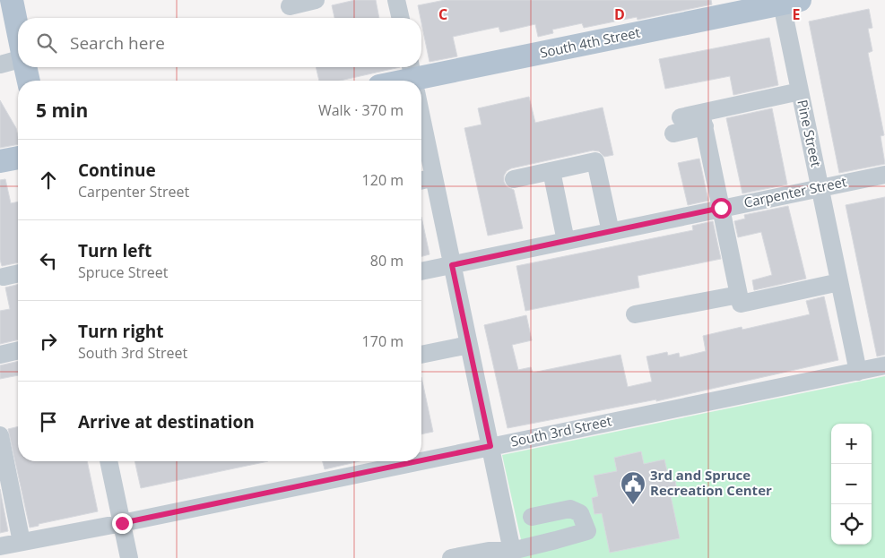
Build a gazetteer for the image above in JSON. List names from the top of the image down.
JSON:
{
  "streets": {
    "main road": ["South 4th Street"],
    "street": ["Pine Street", "Carpenter Street", "South 3rd Street"]
  },
  "crossings": [
    ["South 4th Street", "Pine Street"],
    ["Pine Street", "Carpenter Street"],
    ["Pine Street", "South 3rd Street"]
  ],
  "places": {
    "public building": ["3rd and Spruce Recreation Center"]
  },
  "page": {
    "search": "Search here",
    "heading": ["5 min", "Walk · 370 m"],
    "list": [
      ["Continue", "Carpenter Street", "120 m"],
      ["Turn left", "Spruce Street", "80 m"],
      ["Turn right", "South 3rd Street", "170 m"],
      "Arrive at destination"
    ],
    "map_buttons": ["+", "−"]
  },
  "grid": {
    "columns": ["C", "D", "E"]
  }
}
